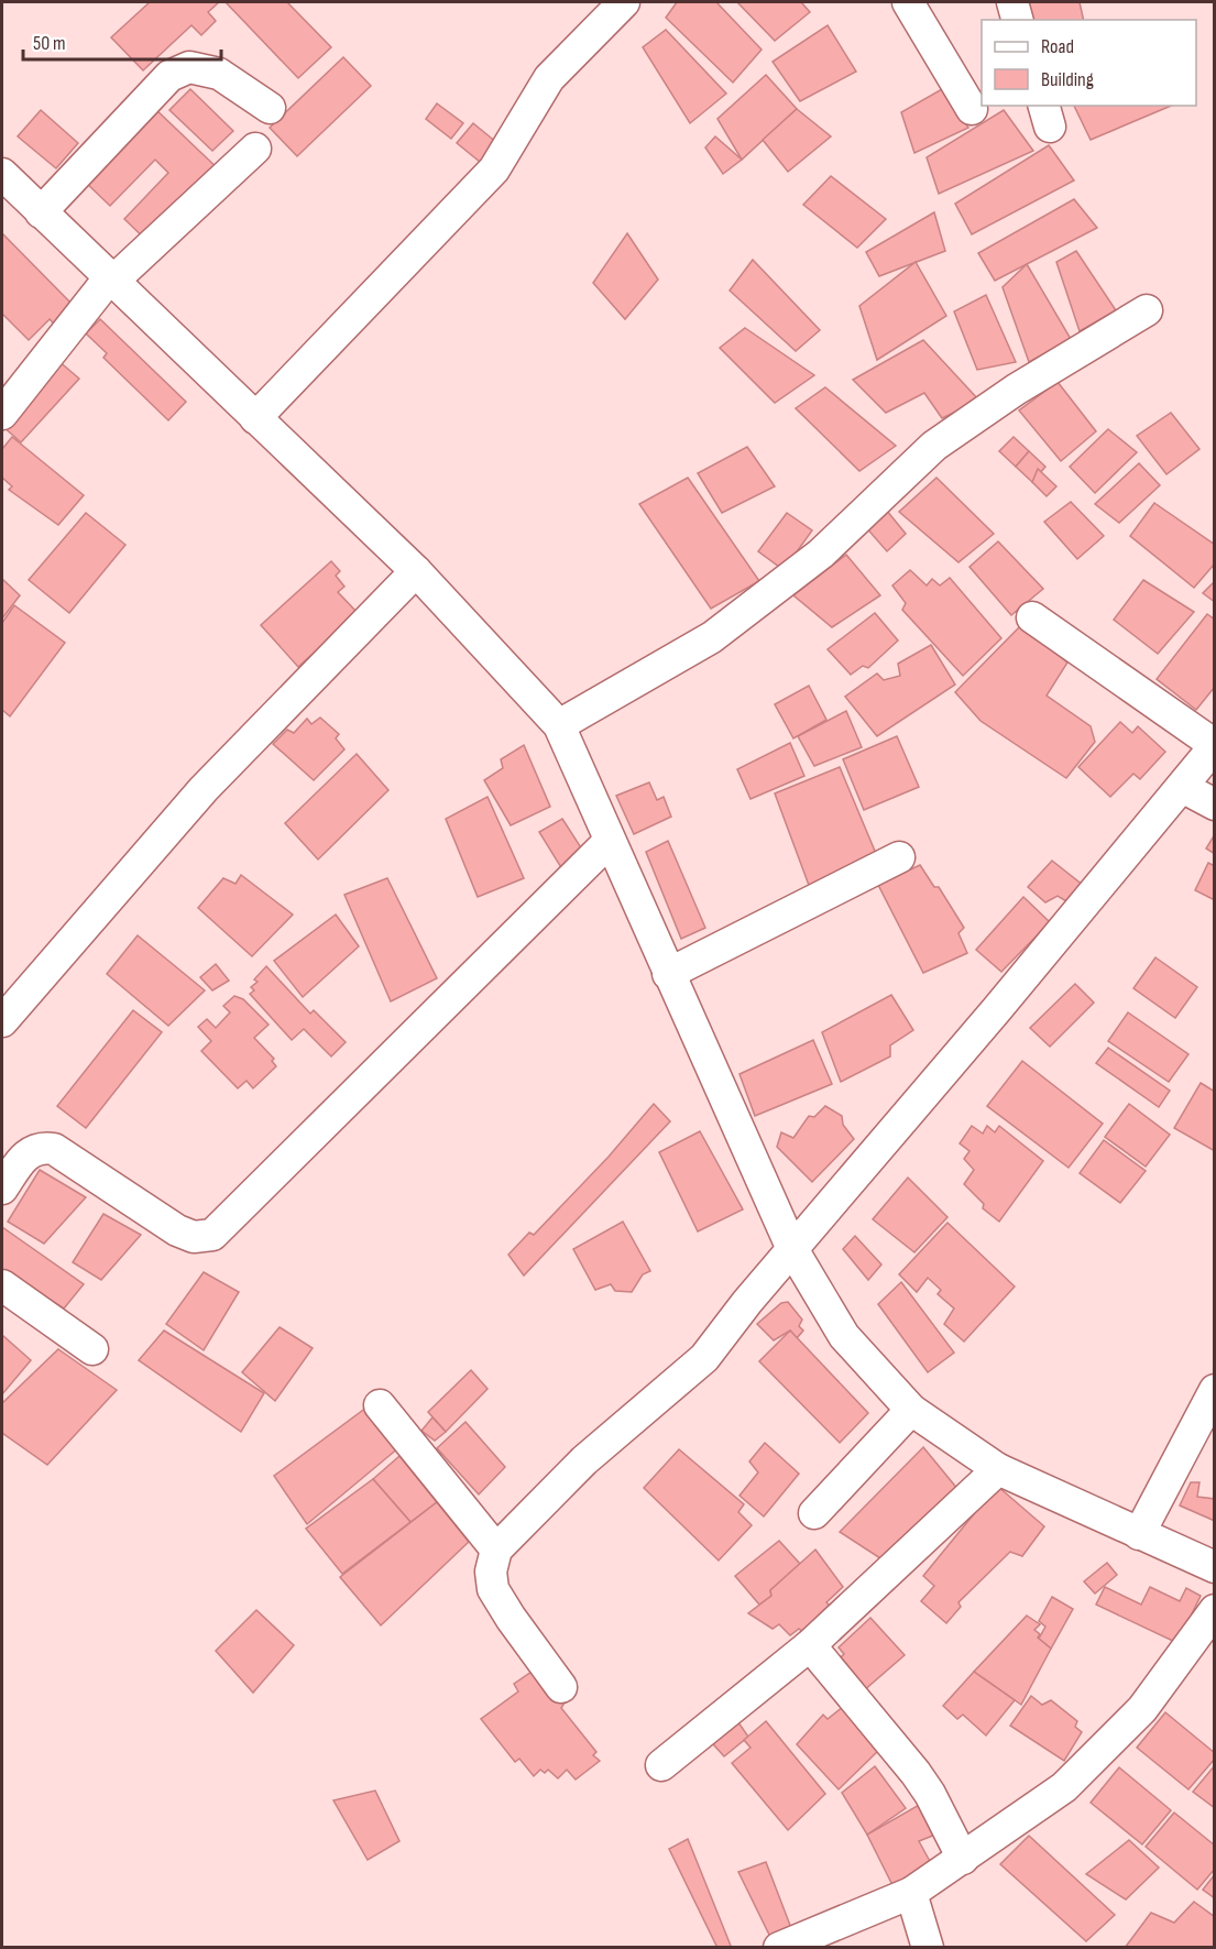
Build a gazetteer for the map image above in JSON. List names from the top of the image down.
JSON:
{
  "legend": ["Road", "Building"],
  "scale_bar": "50 m"
}
